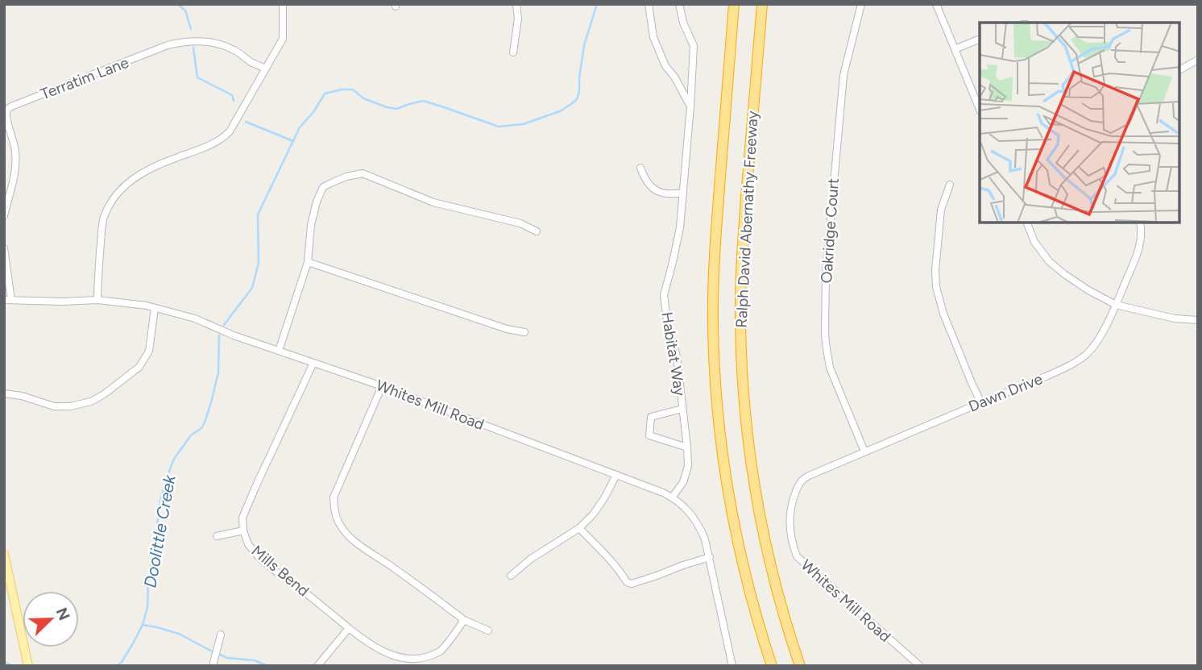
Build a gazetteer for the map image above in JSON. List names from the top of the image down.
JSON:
{
  "streets": {
    "highway": ["Ralph David Abernathy Freeway"],
    "street": [
      "Terratim Lane",
      "Oakridge Court",
      "Habitat Way",
      "Dawn Drive",
      "Whites Mill Road",
      "Mills Bend"
    ]
  },
  "crossings": [
    ["Oakridge Court", "Dawn Drive"],
    ["Habitat Way", "Whites Mill Road"],
    ["Dawn Drive", "Whites Mill Road"],
    ["Whites Mill Road", "Mills Bend"]
  ],
  "water": ["Doolittle Creek"],
  "north": "top right"
}
